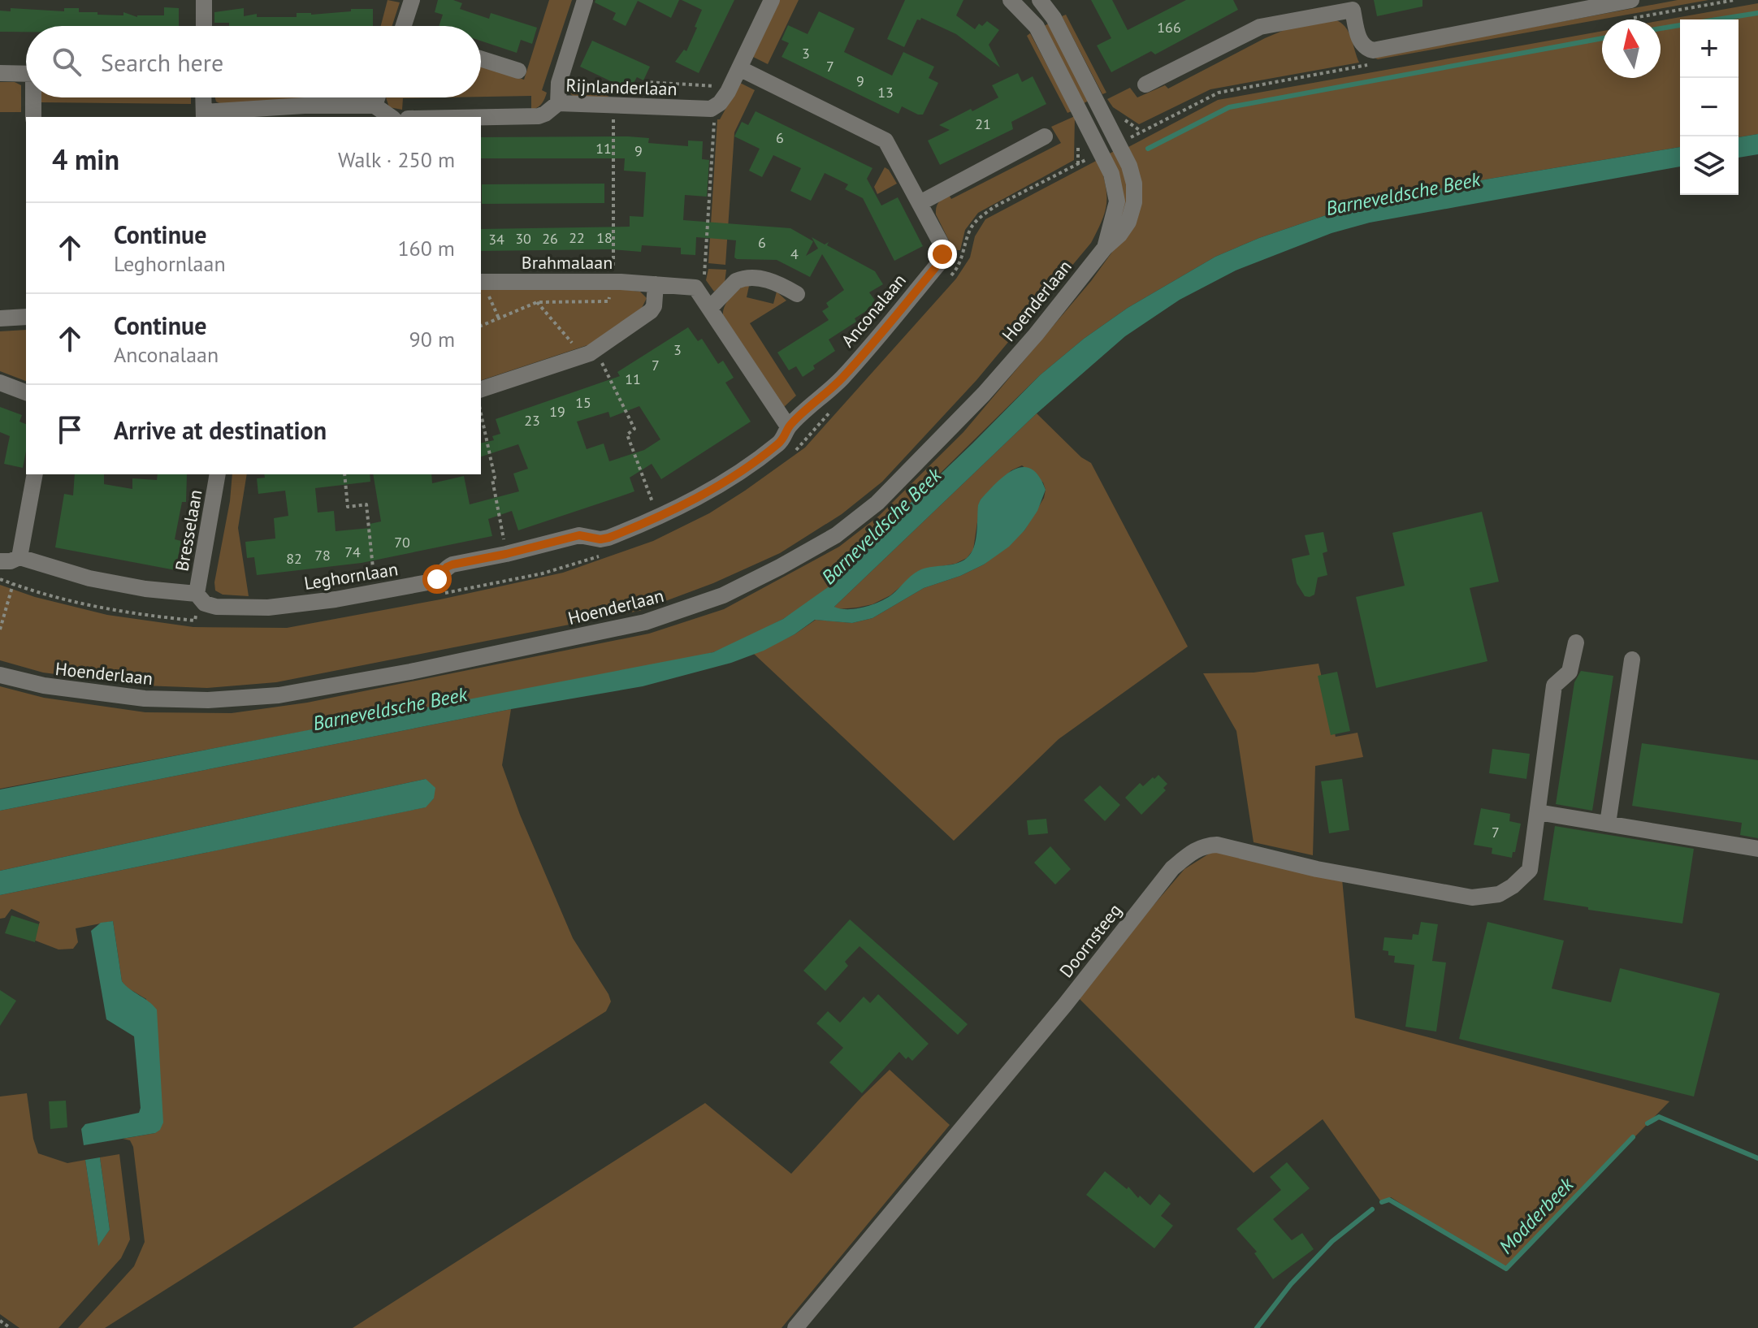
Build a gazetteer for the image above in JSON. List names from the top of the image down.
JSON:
{
  "streets": {
    "street": [
      "Rijnlanderlaan",
      "Brahmalaan",
      "Hoenderlaan",
      "Anconalaan",
      "Bresselaan",
      "Leghornlaan",
      "Doornsteeg"
    ]
  },
  "crossings": [
    ["Anconalaan", "Leghornlaan"],
    ["Bresselaan", "Leghornlaan"]
  ],
  "water": ["Barneveldsche Beek", "Modderbeek"],
  "house_numbers": [
    "166",
    "3",
    "7",
    "9",
    "13",
    "21",
    "6",
    "11",
    "9",
    "22",
    "18",
    "30",
    "26",
    "34",
    "6",
    "4",
    "3",
    "7",
    "11",
    "15",
    "19",
    "23",
    "70",
    "74",
    "78",
    "82",
    "7"
  ],
  "north": "top",
  "page": {
    "map_buttons": ["+", "−"],
    "search": "Search here",
    "heading": ["4 min", "Walk · 250 m"],
    "list": [
      ["Continue", "Leghornlaan", "160 m"],
      ["Continue", "Anconalaan", "90 m"],
      "Arrive at destination"
    ]
  }
}
